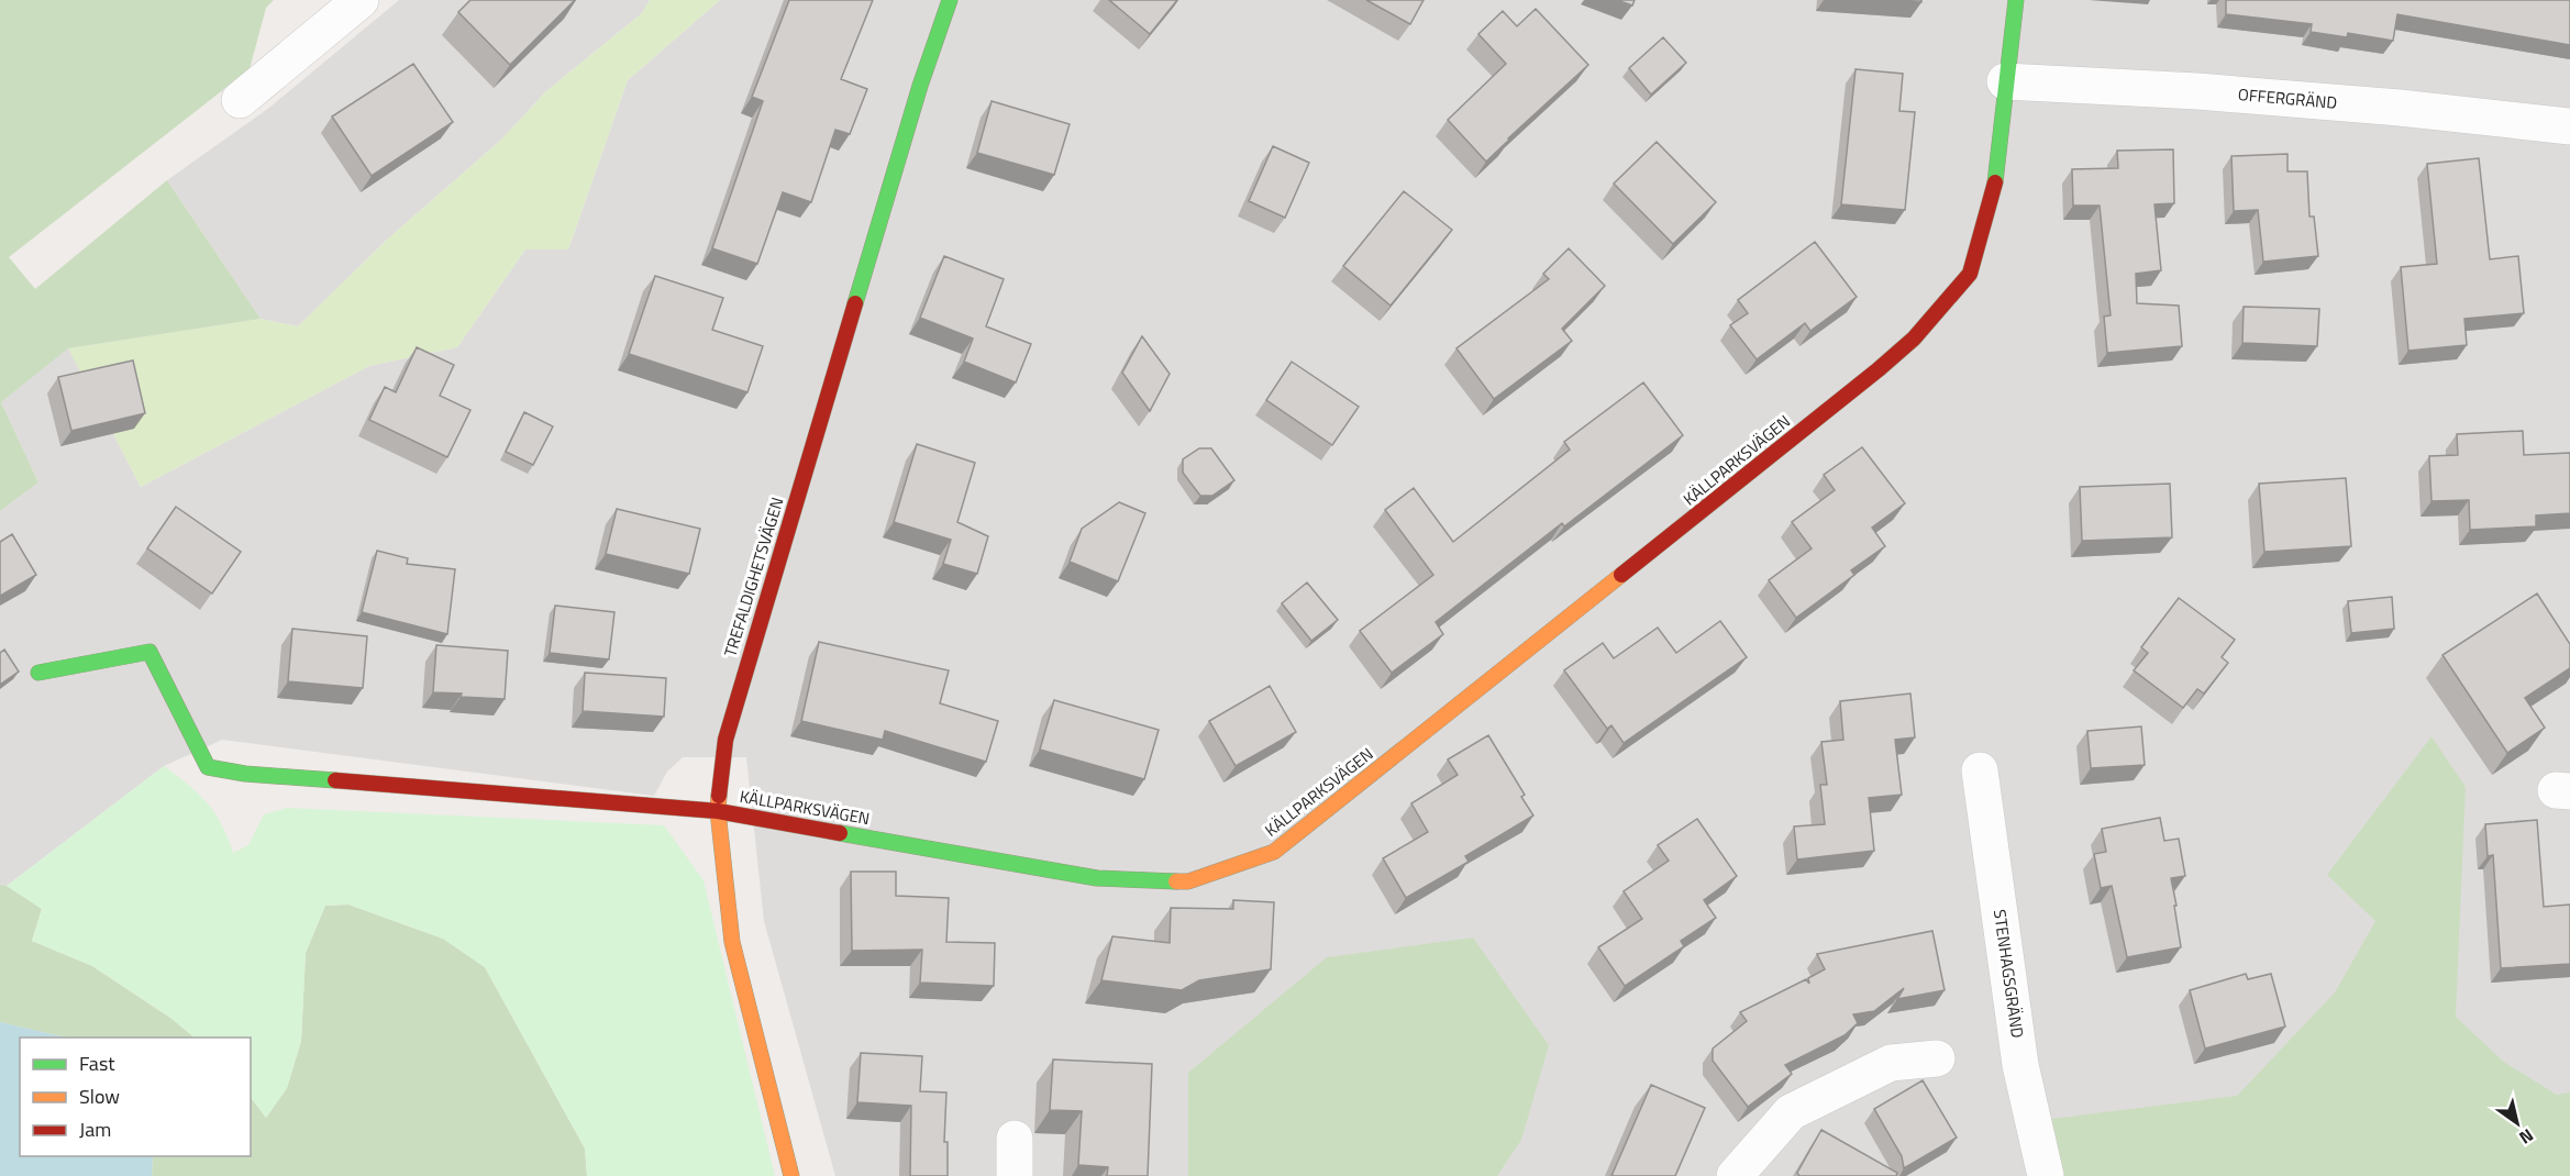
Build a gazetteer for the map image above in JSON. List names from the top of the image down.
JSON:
{
  "streets": {
    "street": [
      "OFFERGRÄND",
      "KÄLLPARKSVÄGEN",
      "TREFALDIGHETSVÄGEN",
      "STENHAGSGRÄND"
    ]
  },
  "crossings": [
    ["OFFERGRÄND", "KÄLLPARKSVÄGEN"],
    ["KÄLLPARKSVÄGEN", "TREFALDIGHETSVÄGEN"]
  ],
  "legend": ["Fast", "Slow", "Jam"],
  "north": "bottom right"
}
